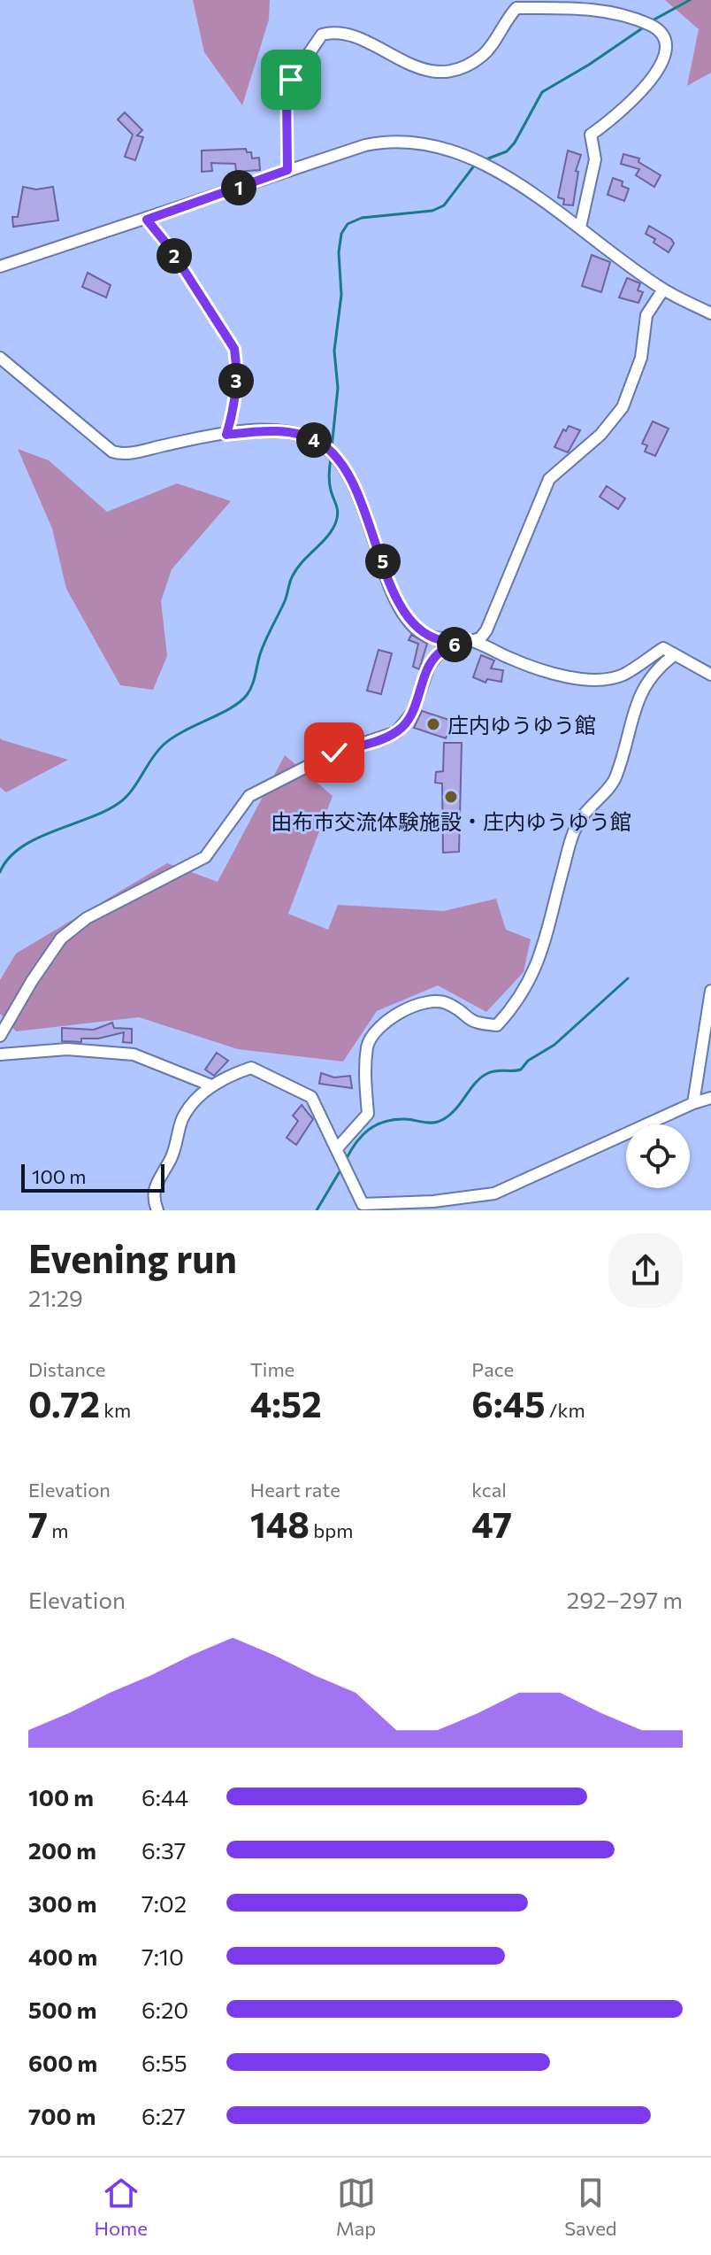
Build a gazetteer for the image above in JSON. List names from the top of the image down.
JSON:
{
  "places": ["庄内ゆうゆう館", "由布市交流体験施設・庄内ゆうゆう館"],
  "scale_bar": "100 m",
  "page": {
    "pins": [
      "1",
      "2",
      "3",
      "4",
      "5",
      "6"
    ],
    "scale": "100 m",
    "heading": ["Evening run", "21:29"],
    "stats": [
      ["Distance", "0.72 km"],
      ["Time", "4:52"],
      ["Pace", "6:45 /km"],
      ["Elevation", "7 m"],
      ["Heart rate", "148 bpm"],
      ["kcal", "47"]
    ],
    "chart": ["Elevation", "292–297 m"],
    "list": [
      {
        "name": "100 m",
        "note": "6:44"
      },
      {
        "name": "200 m",
        "note": "6:37"
      },
      {
        "name": "300 m",
        "note": "7:02"
      },
      {
        "name": "400 m",
        "note": "7:10"
      },
      {
        "name": "500 m",
        "note": "6:20"
      },
      {
        "name": "600 m",
        "note": "6:55"
      },
      {
        "name": "700 m",
        "note": "6:27"
      }
    ],
    "tabs": ["Home", "Map", "Saved"]
  }
}
